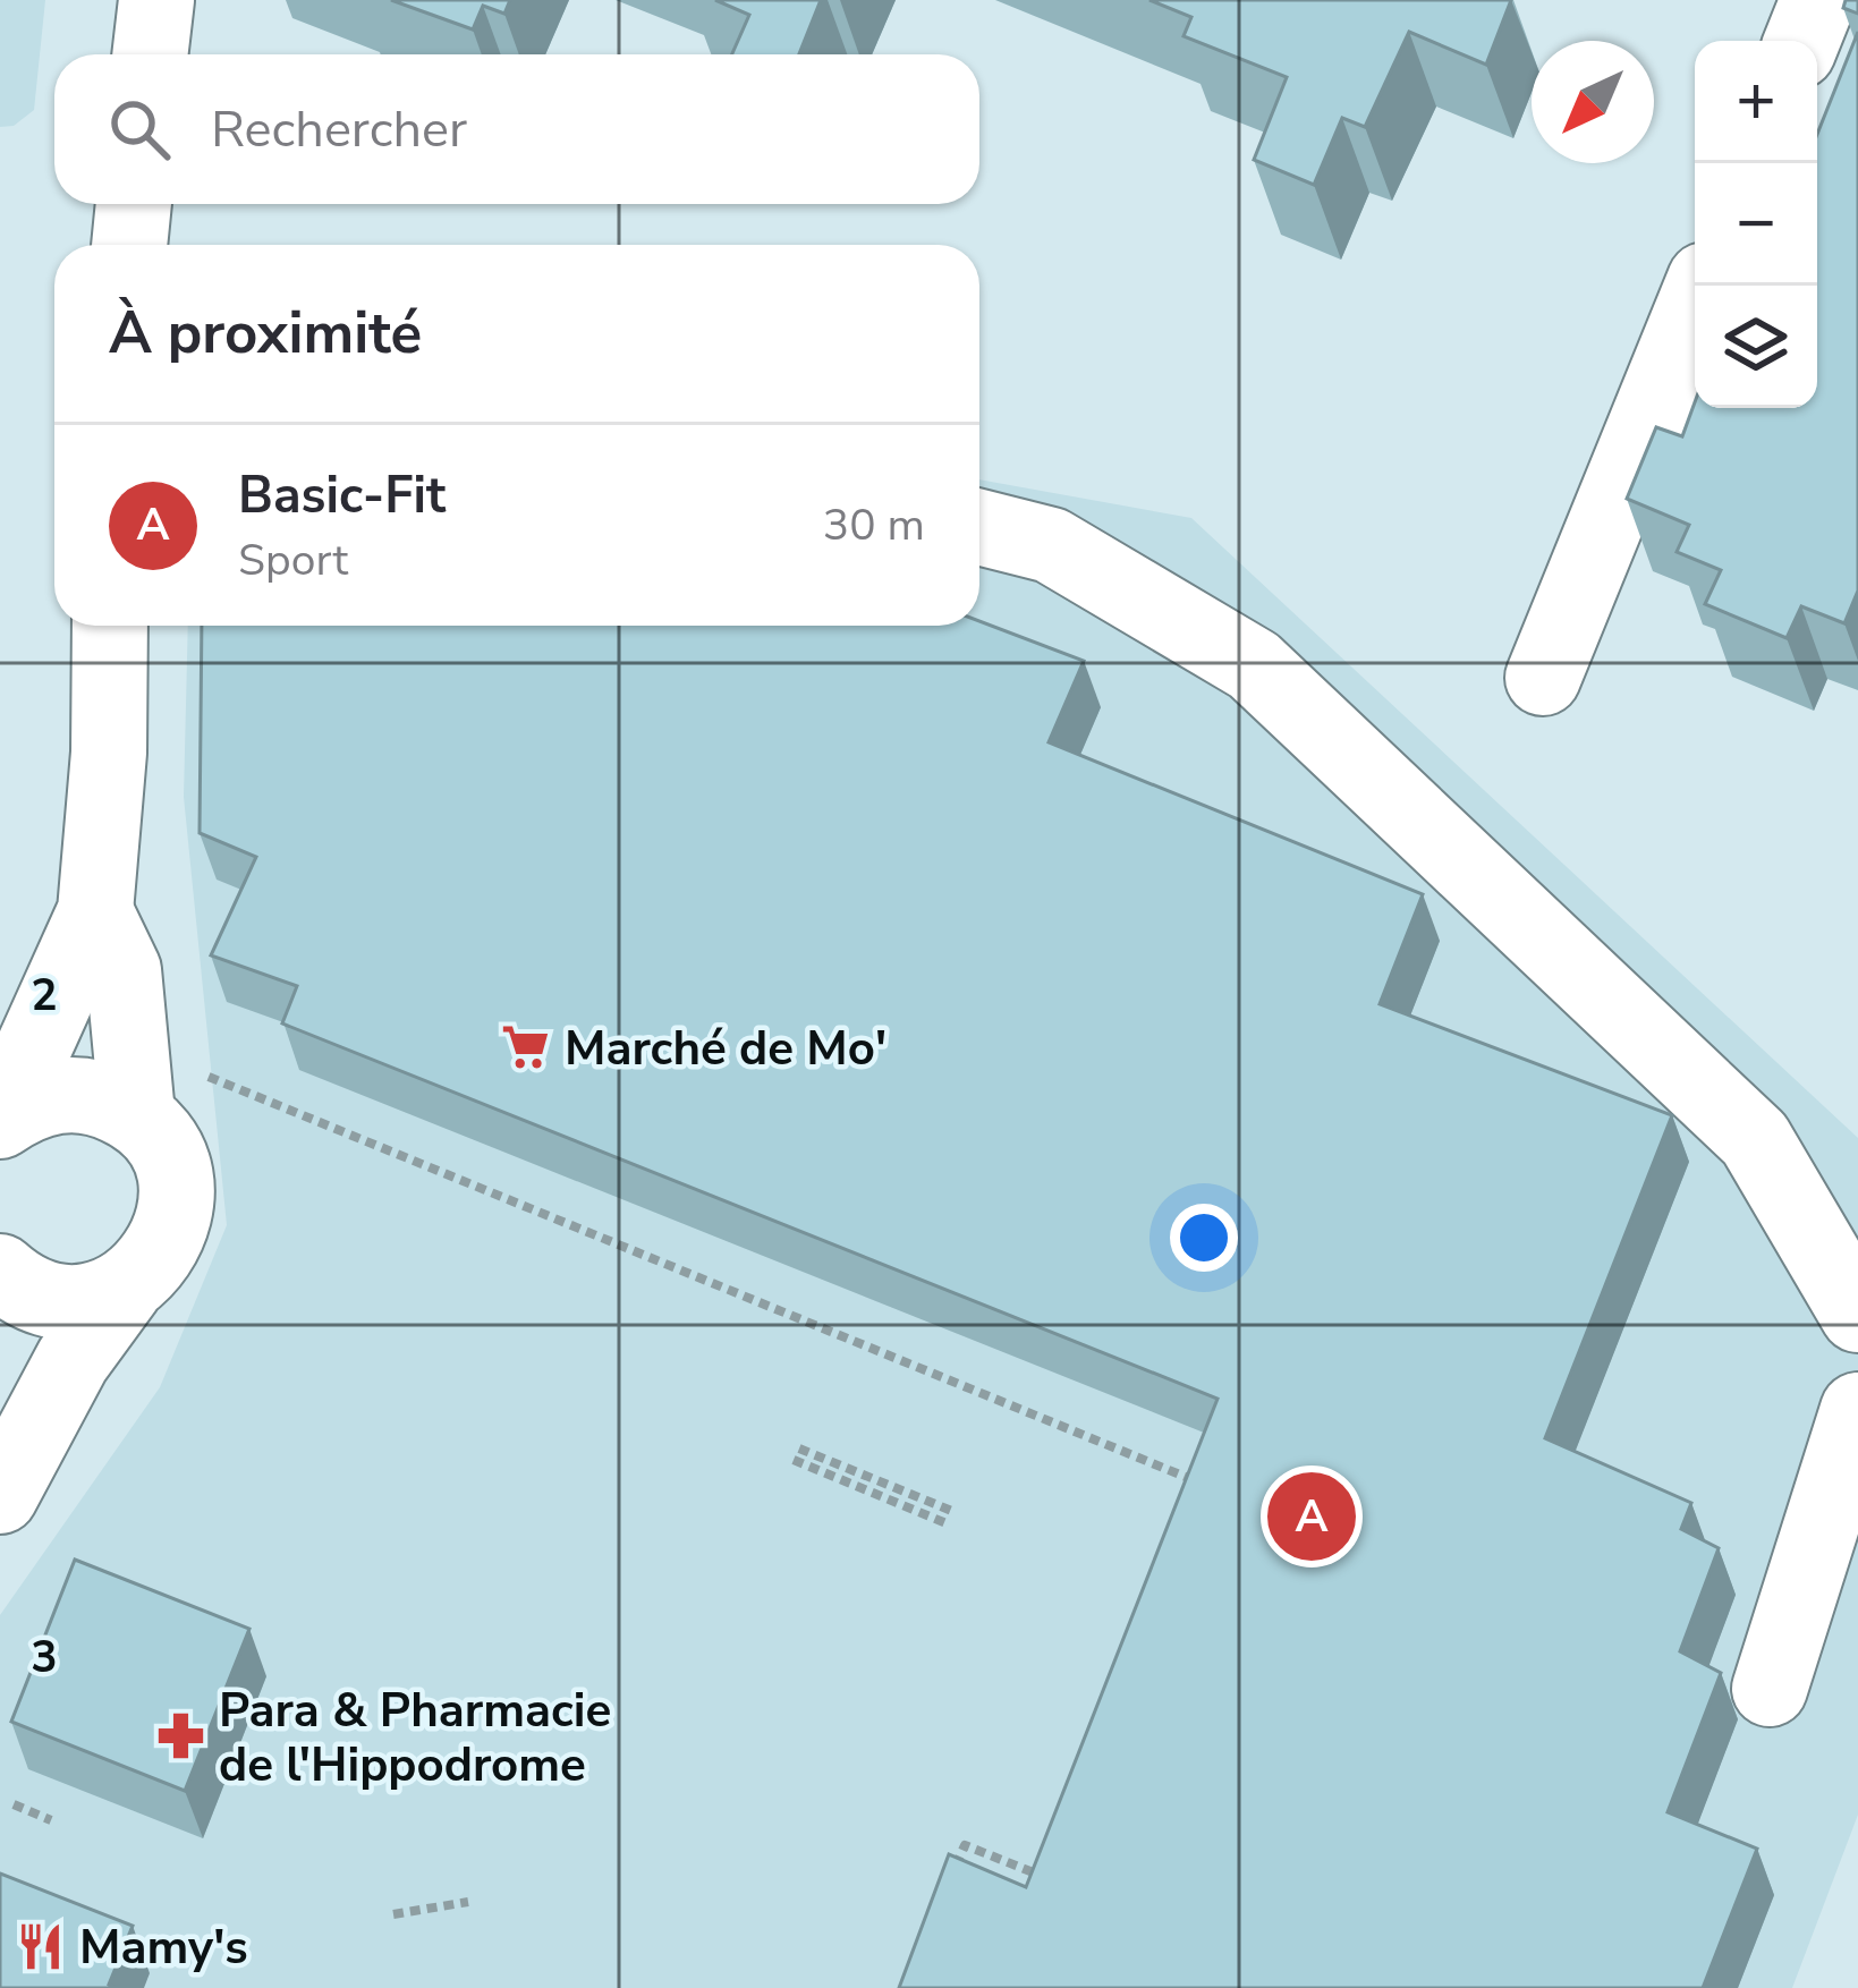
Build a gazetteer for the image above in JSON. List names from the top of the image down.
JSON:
{
  "places": {
    "supermarket": ["Marché de Mo'"],
    "pharmacy": ["Para & Pharmacie de l'Hippodrome"],
    "restaurant": ["Mamy's"]
  },
  "north": "bottom left",
  "page": {
    "map_buttons": ["+", "−"],
    "search": "Rechercher",
    "heading": "À proximité",
    "list": [
      {
        "mark": "A",
        "name": "Basic-Fit",
        "note": "Sport",
        "value": "30 m"
      }
    ],
    "pins": "A"
  },
  "grid": {
    "rows": ["2", "3"]
  }
}
